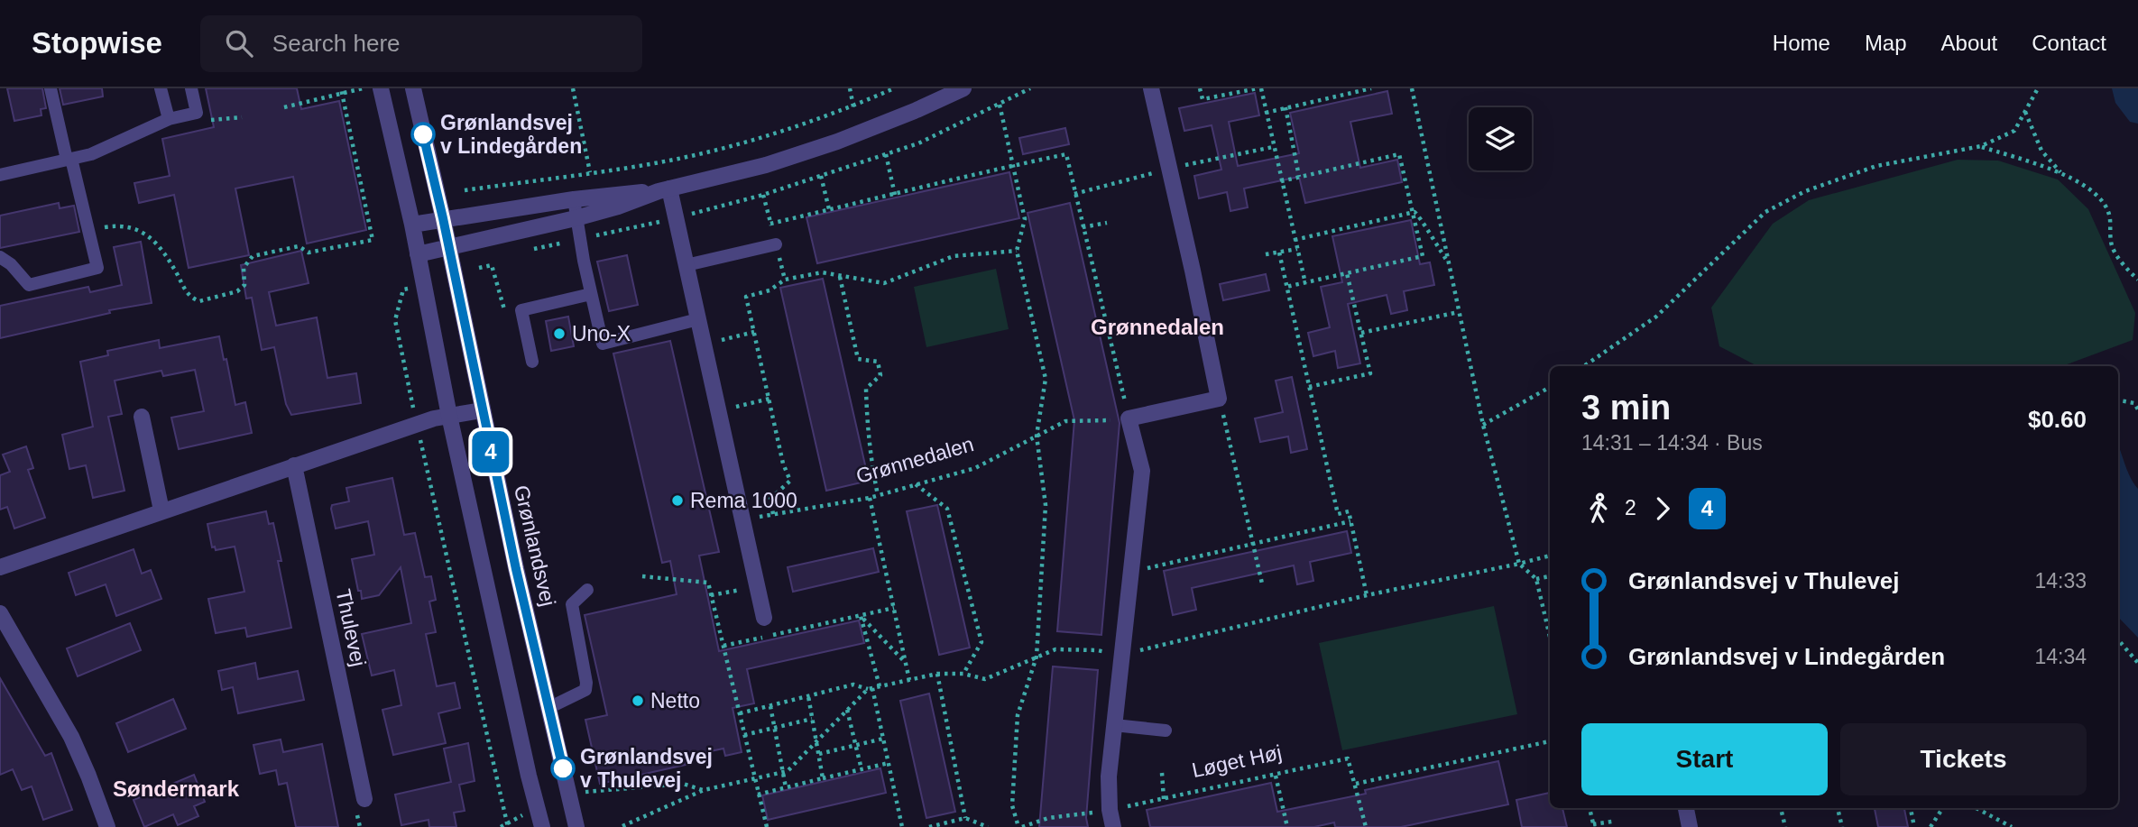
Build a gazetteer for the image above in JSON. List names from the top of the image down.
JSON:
{
  "streets": {
    "street": ["Grønlandsvej", "Thulevej"],
    "path": ["Grønnedalen", "Løget Høj"]
  },
  "districts": ["Grønnedalen", "Søndermark"],
  "places": [
    "Grønlandsvej v Lindegården",
    "Uno-X",
    "Rema 1000",
    "Netto",
    "Grønlandsvej v Thulevej"
  ],
  "lines": ["bus line 4"],
  "page": {
    "header": "Stopwise",
    "search": "Search here",
    "nav": [
      "Home",
      "Map",
      "About",
      "Contact"
    ],
    "on_map": "4",
    "heading": ["3 min", "14:31 – 14:34 · Bus", "$0.60"],
    "legs": ["2", "4"],
    "list": [
      {
        "name": "Grønlandsvej v Thulevej",
        "value": "14:33"
      },
      {
        "name": "Grønlandsvej v Lindegården",
        "value": "14:34"
      }
    ],
    "buttons": ["Start", "Tickets"]
  }
}
